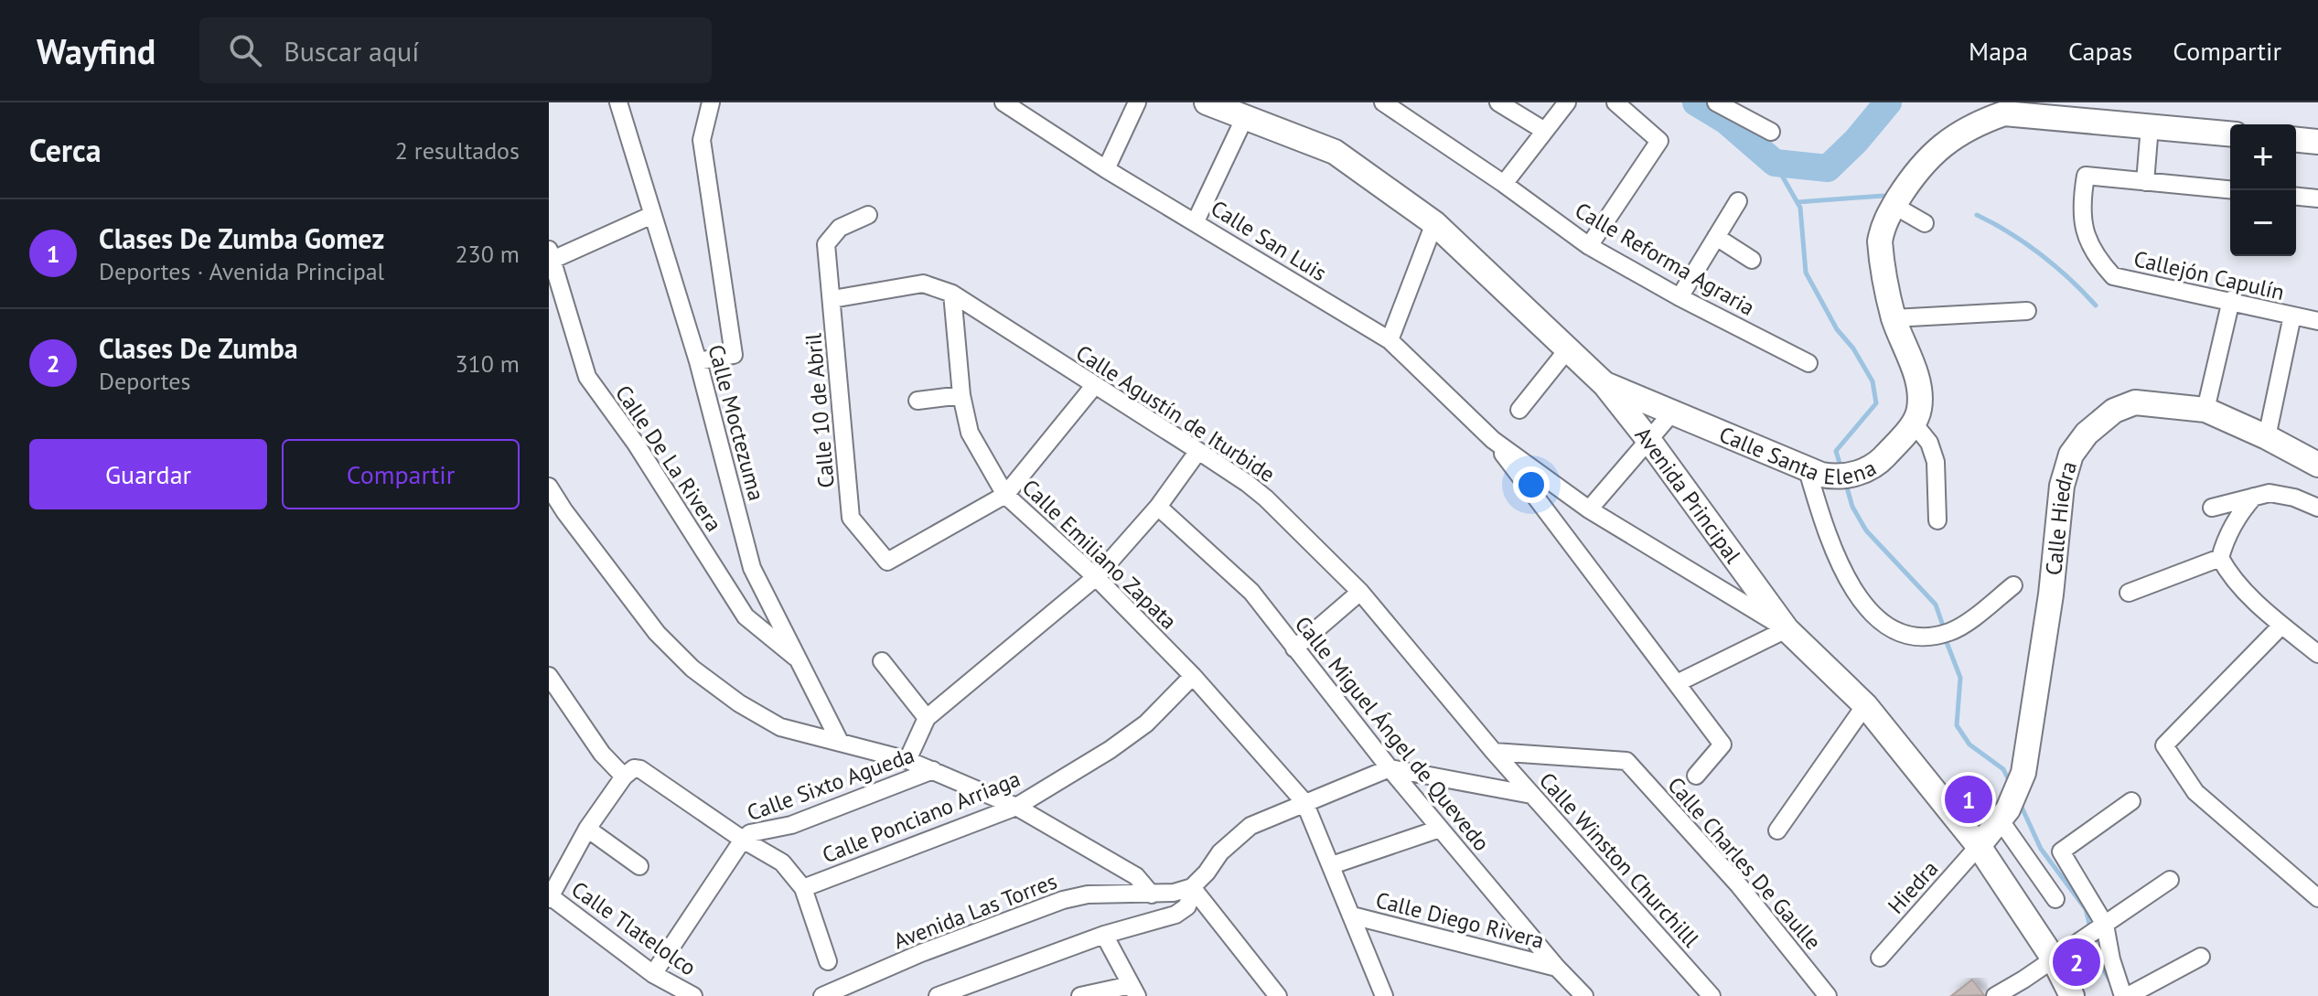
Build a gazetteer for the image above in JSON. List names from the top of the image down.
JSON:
{
  "streets": {
    "street": [
      "Calle San Luis",
      "Calle Reforma Agraria",
      "Callejón Capulín",
      "Calle 10 de Abril",
      "Calle Agustín de Iturbide",
      "Calle Moctezuma",
      "Calle Santa Elena",
      "Calle De La Rivera",
      "Avenida Principal",
      "Calle Hiedra",
      "Calle Emiliano Zapata",
      "Calle Miguel Ángel de Quevedo",
      "Calle Sixto Agueda",
      "Calle Ponciano Arriaga",
      "Calle Winston Churchilll",
      "Calle Charles De Gaulle",
      "Hiedra",
      "Avenida Las Torres",
      "Calle Diego Rivera",
      "Calle Tlatelolco"
    ]
  },
  "crossings": [
    ["Calle San Luis", "Avenida Principal"],
    ["Calle 10 de Abril", "Calle Agustín de Iturbide"],
    ["Calle 10 de Abril", "Calle Emiliano Zapata"],
    ["Calle Agustín de Iturbide", "Calle Emiliano Zapata"],
    ["Calle Agustín de Iturbide", "Calle Winston Churchilll"],
    ["Calle Agustín de Iturbide", "Calle Charles De Gaulle"],
    ["Calle Moctezuma", "Calle De La Rivera"],
    ["Calle Santa Elena", "Avenida Principal"],
    ["Avenida Principal", "Calle Hiedra"],
    ["Avenida Principal", "Hiedra"],
    ["Calle Hiedra", "Hiedra"],
    ["Calle Emiliano Zapata", "Calle Ponciano Arriaga"],
    ["Calle Emiliano Zapata", "Calle Diego Rivera"],
    ["Calle Miguel Ángel de Quevedo", "Calle Diego Rivera"],
    ["Calle Winston Churchilll", "Calle Charles De Gaulle"]
  ],
  "page": {
    "header": "Wayfind",
    "search": "Buscar aquí",
    "nav": ["Mapa", "Capas", "Compartir"],
    "heading": ["Cerca", "2 resultados"],
    "map_buttons": ["+", "−"],
    "list": [
      {
        "mark": "1",
        "name": "Clases De Zumba Gomez",
        "note": "Deportes · Avenida Principal",
        "value": "230 m"
      },
      {
        "mark": "2",
        "name": "Clases De Zumba",
        "note": "Deportes",
        "value": "310 m"
      }
    ],
    "buttons": ["Guardar", "Compartir"],
    "pins": ["1", "2"]
  }
}
